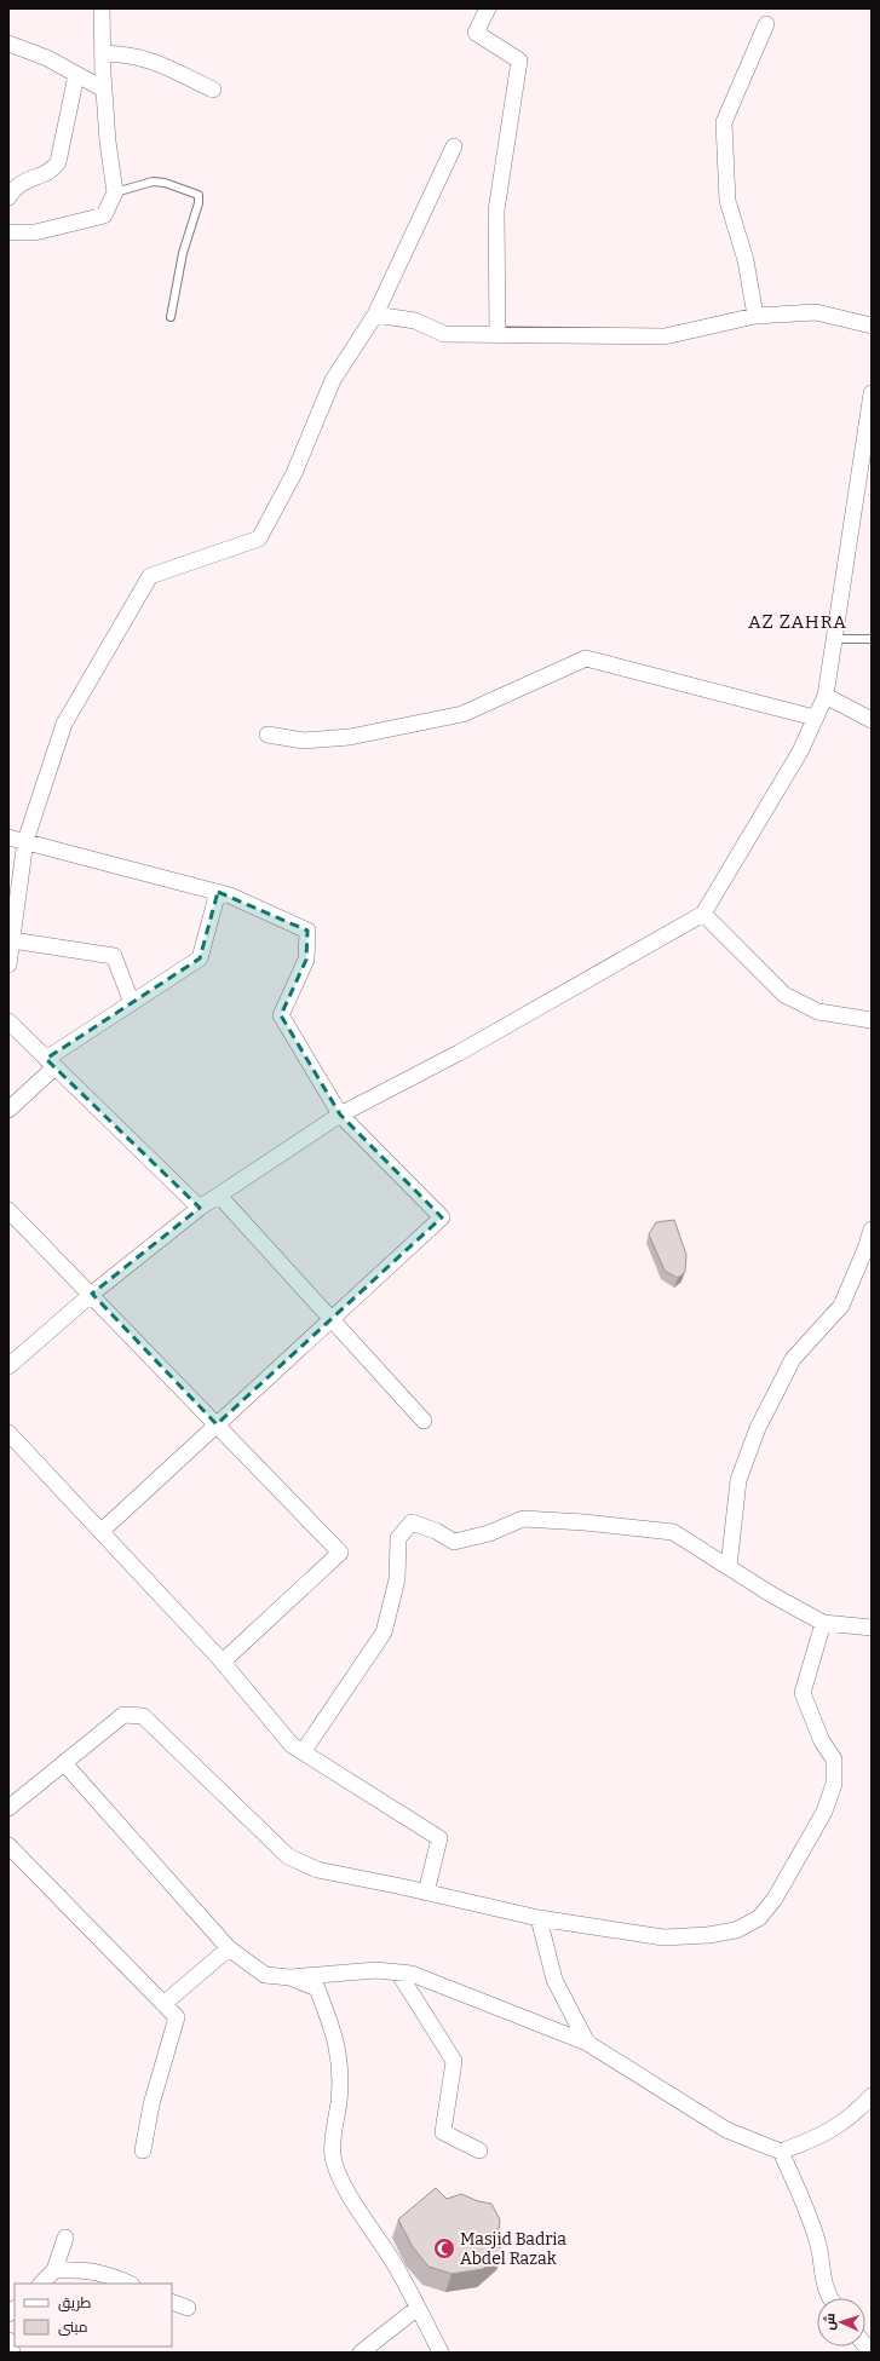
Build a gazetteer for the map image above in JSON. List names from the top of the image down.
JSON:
{
  "districts": ["AZ ZAHRA"],
  "places": {
    "mosque": ["Masjid Badria Abdel Razak"]
  },
  "legend": ["طريق", "مبنى"],
  "north": "left"
}
